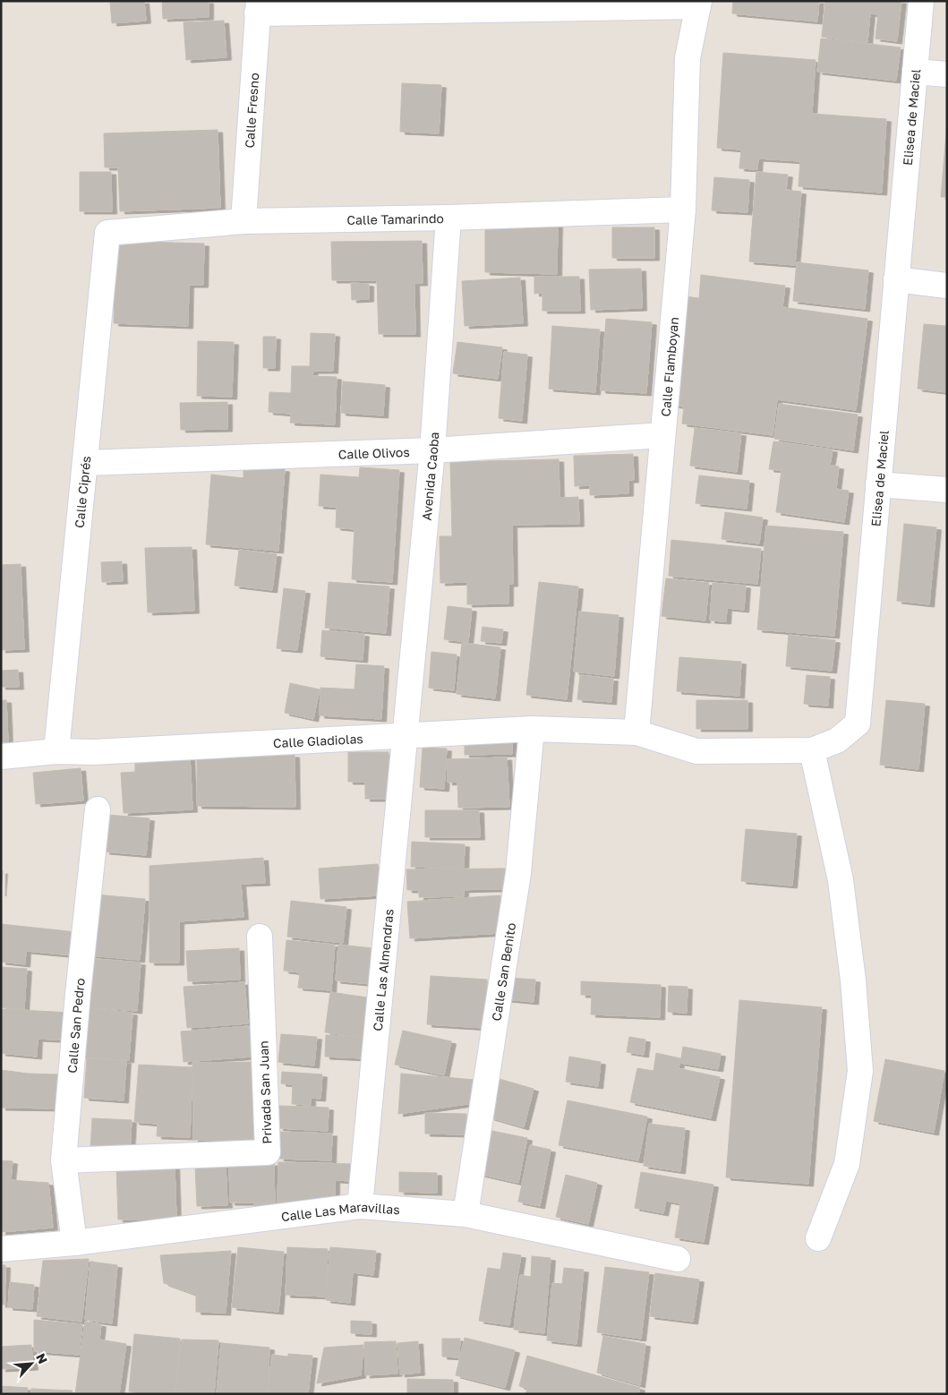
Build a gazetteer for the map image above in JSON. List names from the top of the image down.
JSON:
{
  "streets": {
    "street": [
      "Calle Fresno",
      "Elisea de Maciel",
      "Calle Tamarindo",
      "Calle Flamboyan",
      "Calle Olivos",
      "Avenida Caoba",
      "Calle Ciprés",
      "Calle Gladiolas",
      "Calle Las Almendras",
      "Calle San Benito",
      "Calle San Pedro",
      "Privada San Juan",
      "Calle Las Maravillas"
    ]
  },
  "crossings": [
    ["Calle Fresno", "Calle Tamarindo"],
    ["Elisea de Maciel", "Calle Flamboyan"],
    ["Elisea de Maciel", "Calle Gladiolas"],
    ["Calle Tamarindo", "Calle Flamboyan"],
    ["Calle Tamarindo", "Avenida Caoba"],
    ["Calle Tamarindo", "Calle Ciprés"],
    ["Calle Flamboyan", "Calle Olivos"],
    ["Calle Flamboyan", "Calle Gladiolas"],
    ["Calle Olivos", "Avenida Caoba"],
    ["Calle Olivos", "Calle Ciprés"],
    ["Avenida Caoba", "Calle Gladiolas"],
    ["Avenida Caoba", "Calle Las Almendras"],
    ["Calle Ciprés", "Calle Gladiolas"],
    ["Calle Gladiolas", "Calle Las Almendras"],
    ["Calle Gladiolas", "Calle San Benito"],
    ["Calle Las Almendras", "Calle Las Maravillas"],
    ["Calle San Benito", "Calle Las Maravillas"],
    ["Calle San Pedro", "Privada San Juan"],
    ["Calle San Pedro", "Calle Las Maravillas"]
  ],
  "north": "top right"
}
